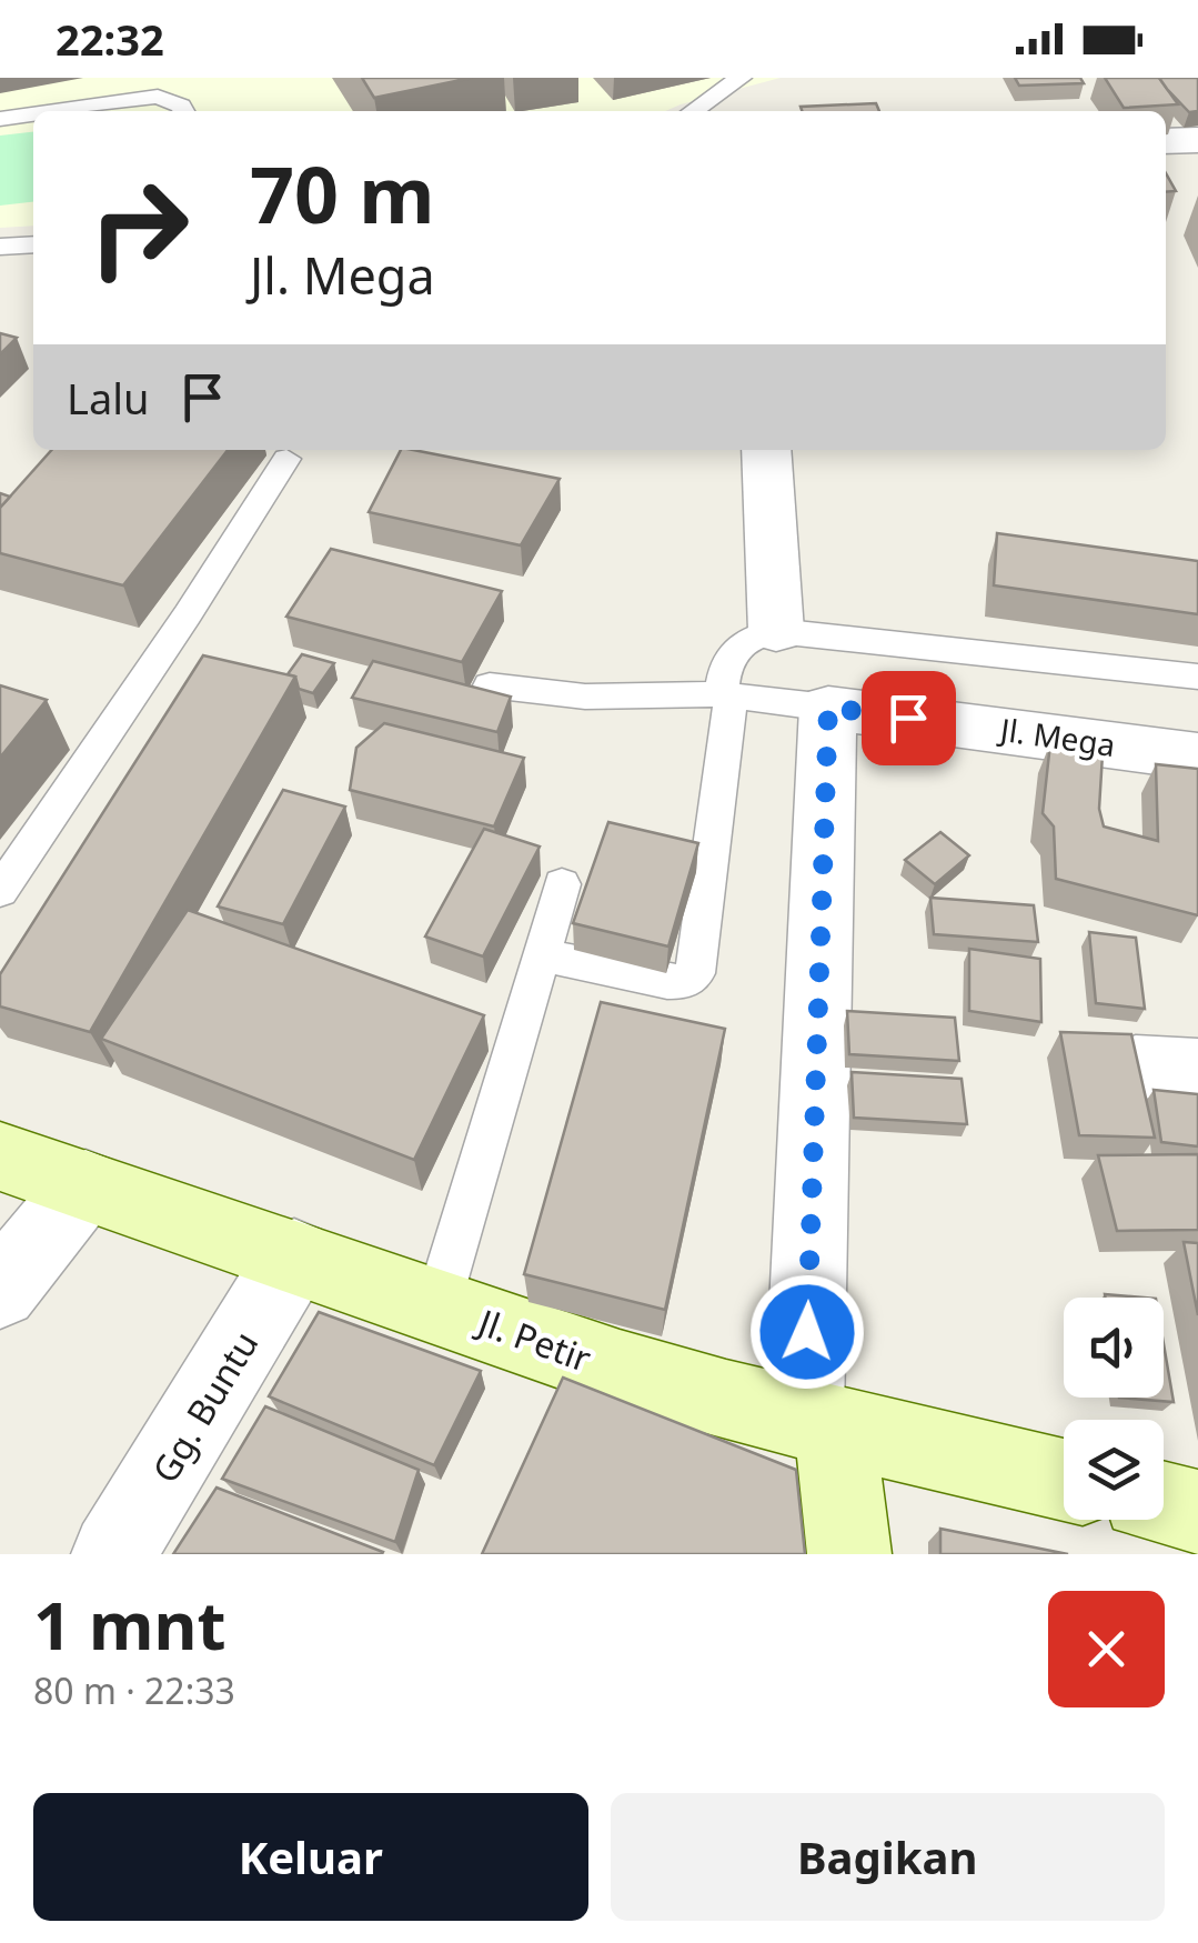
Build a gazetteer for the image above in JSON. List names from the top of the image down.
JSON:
{
  "streets": {
    "main road": ["Jl. Petir"],
    "street": ["Jl. Mega", "Gg. Buntu"]
  },
  "crossings": [
    ["Jl. Petir", "Gg. Buntu"]
  ],
  "page": {
    "status": "22:32",
    "turn": ["70 m", "Jl. Mega"],
    "then": "Lalu",
    "heading": ["1 mnt", "80 m · 22:33"],
    "buttons": ["Keluar", "Bagikan"]
  }
}
